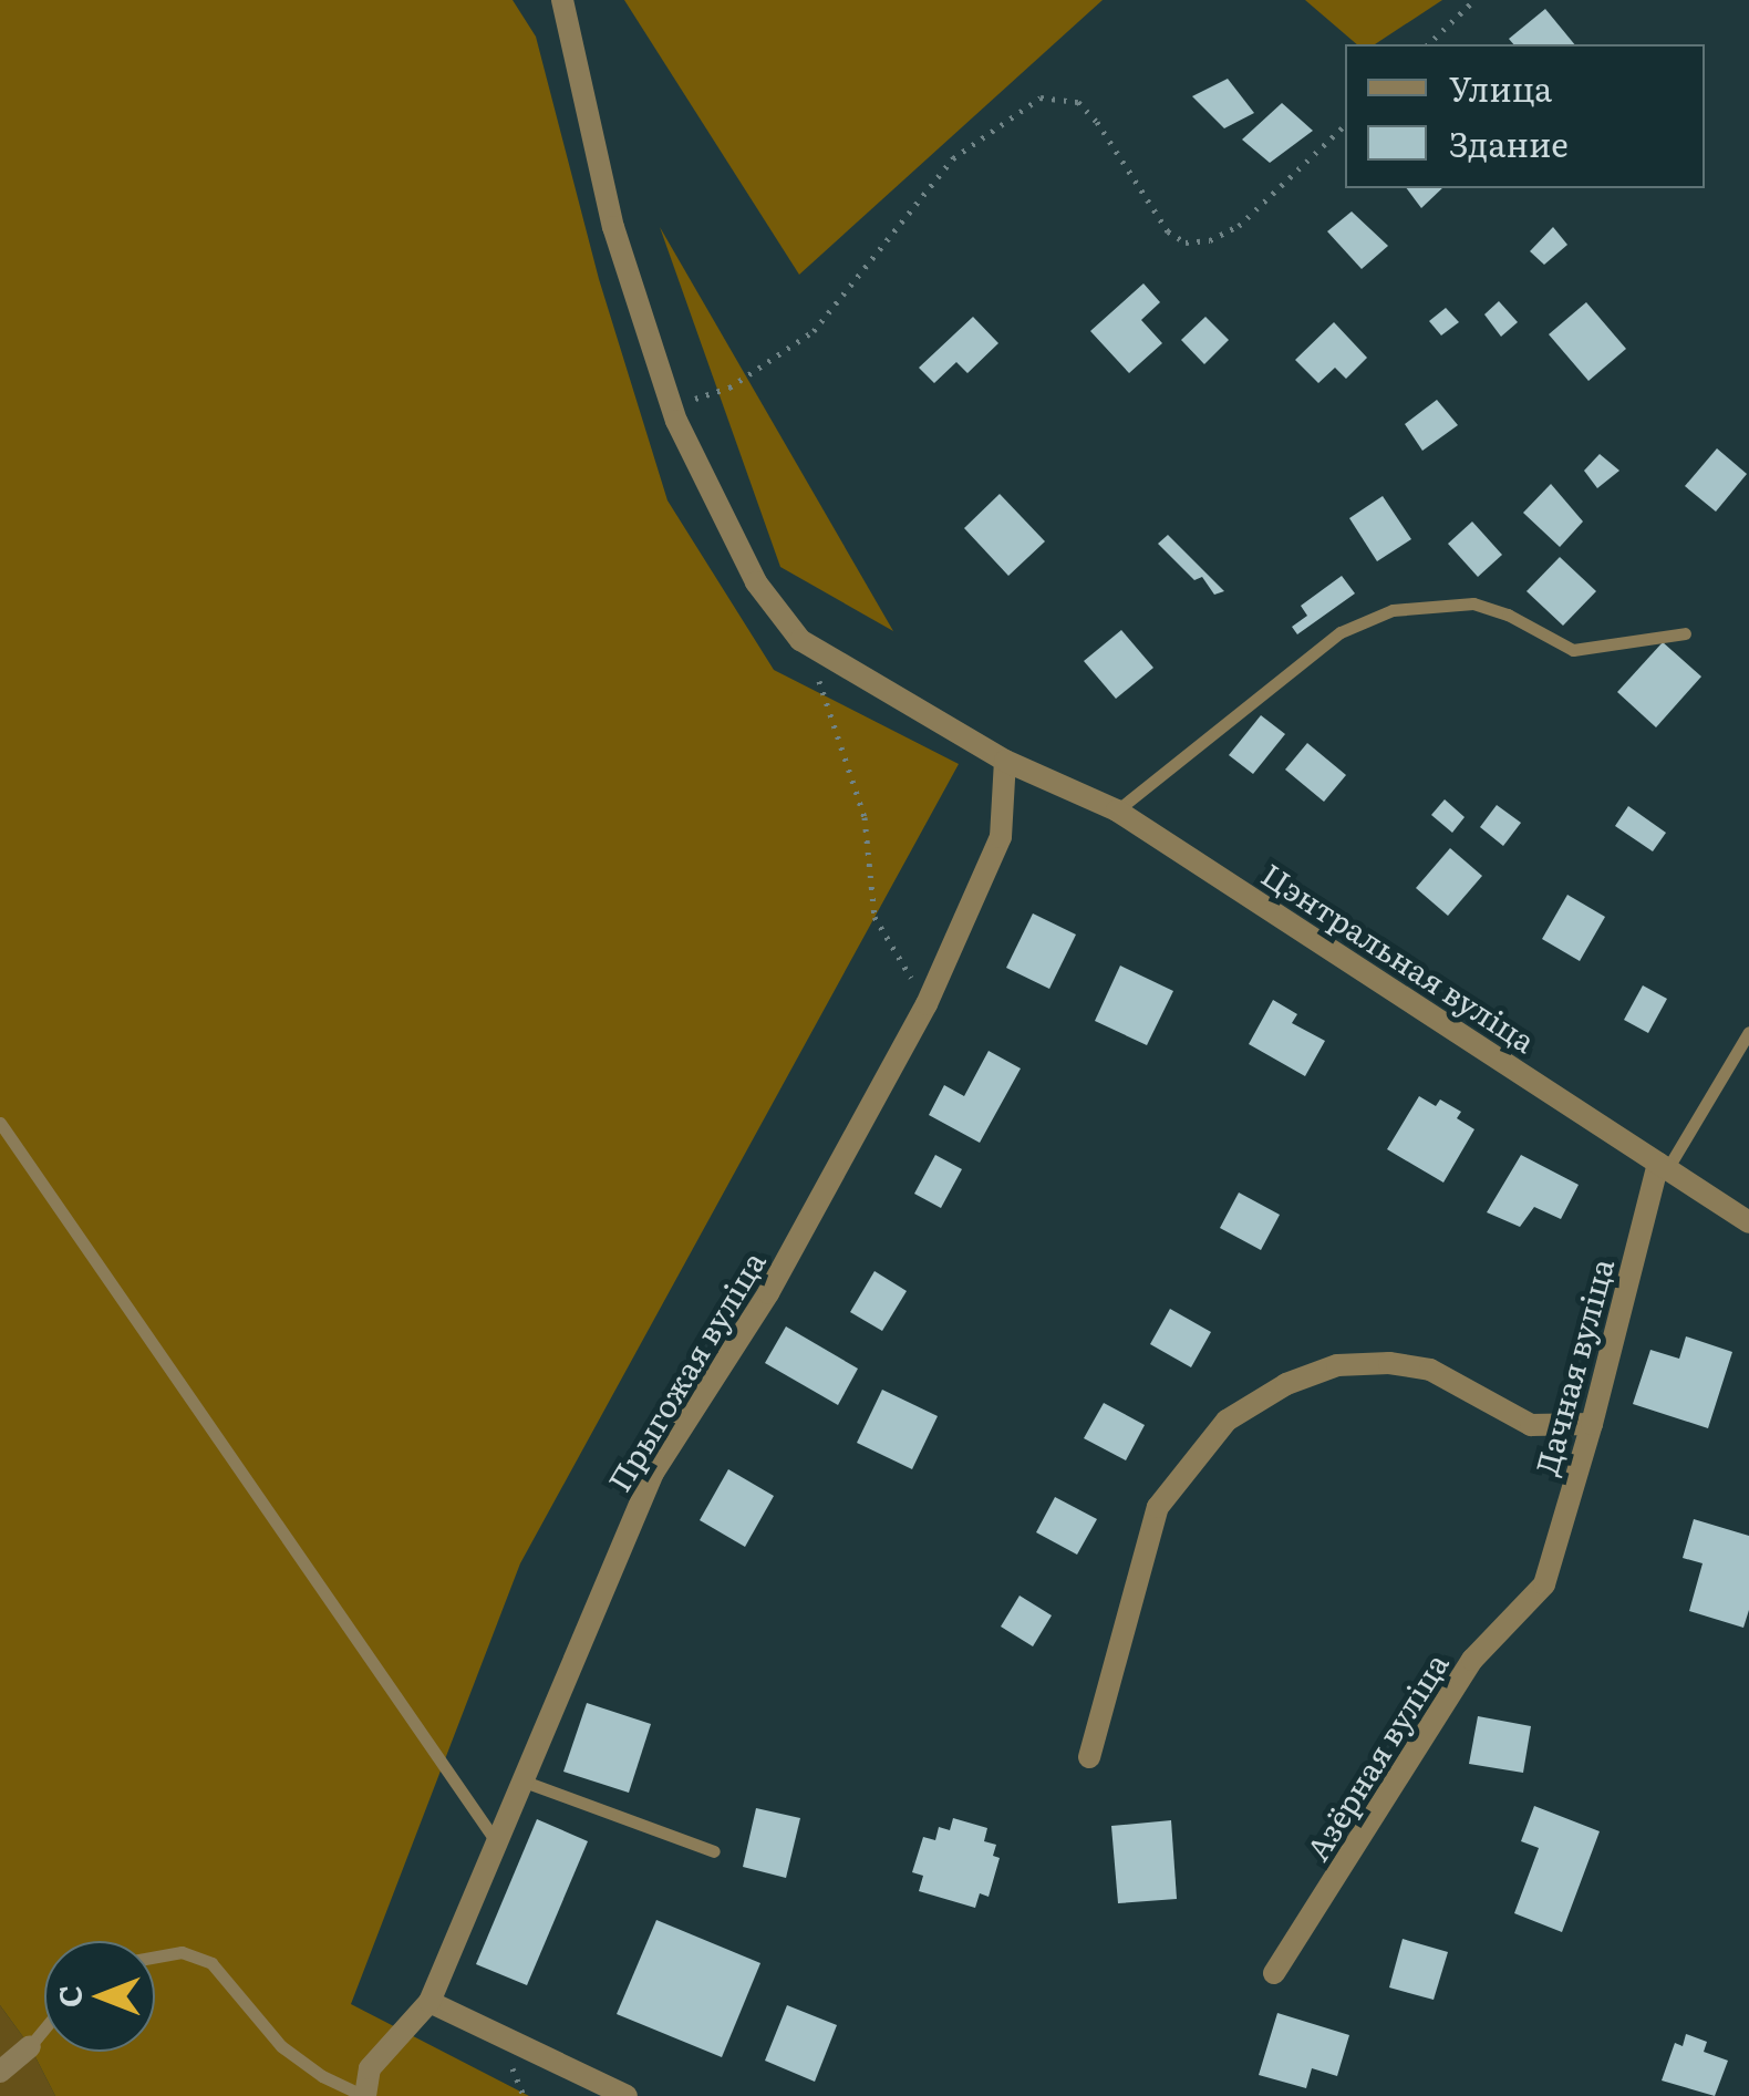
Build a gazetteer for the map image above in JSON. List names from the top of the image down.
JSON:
{
  "streets": {
    "street": [
      "Цэнтральная вуліца",
      "Дачная вуліца",
      "Прыгожая вуліца",
      "Азёрная вуліца"
    ]
  },
  "crossings": [
    ["Цэнтральная вуліца", "Дачная вуліца"],
    ["Цэнтральная вуліца", "Прыгожая вуліца"],
    ["Дачная вуліца", "Азёрная вуліца"]
  ],
  "legend": ["Улица", "Здание"],
  "north": "left"
}
